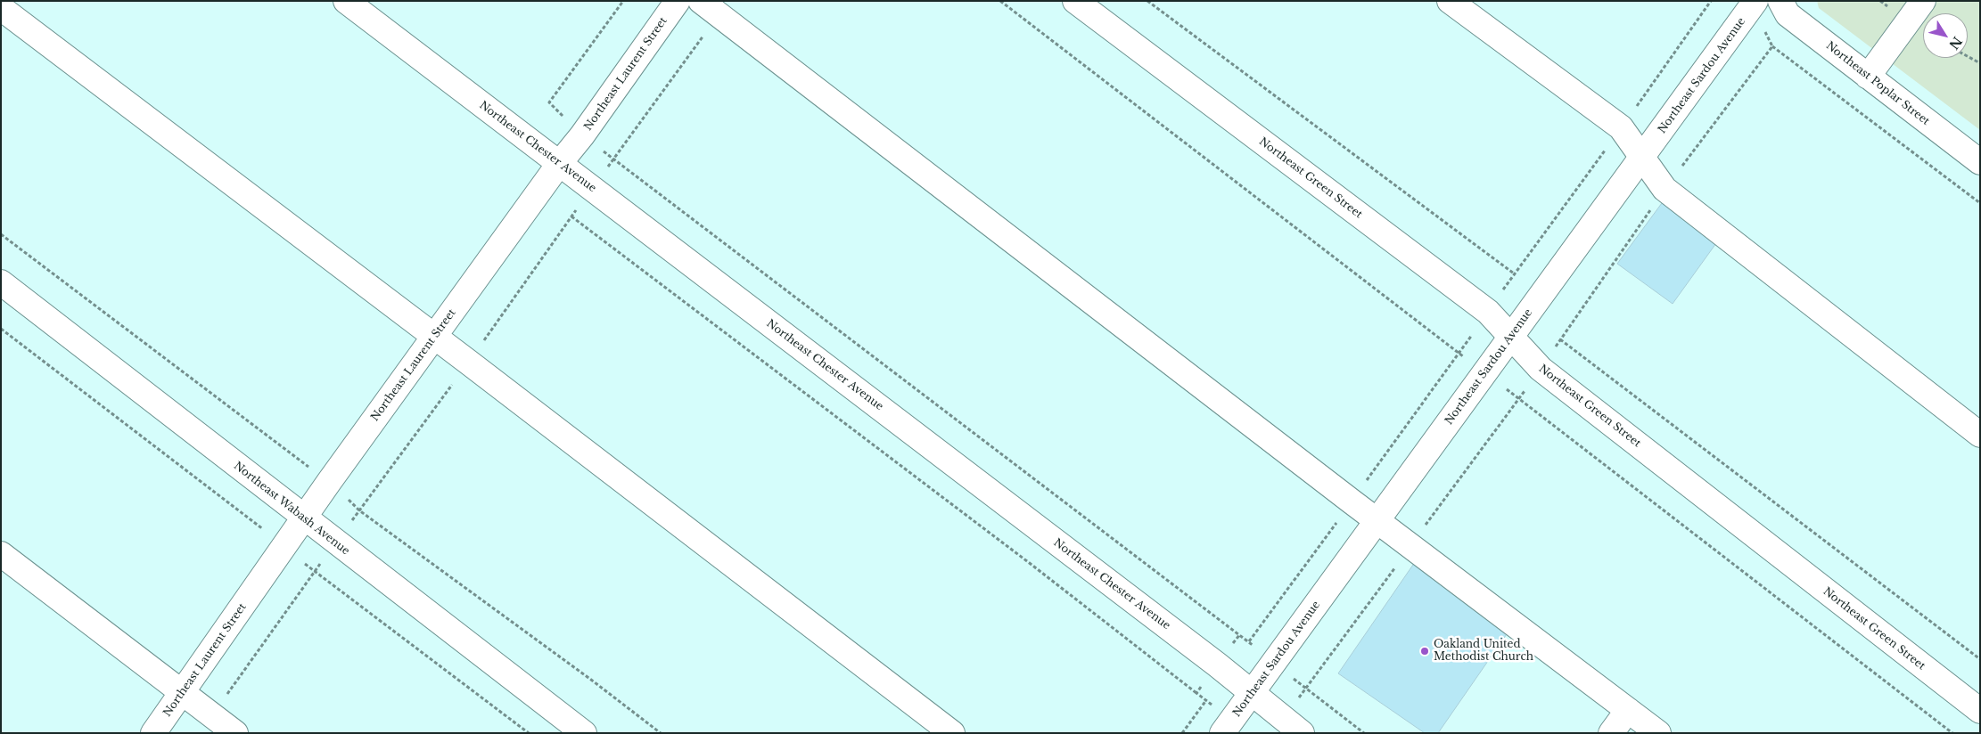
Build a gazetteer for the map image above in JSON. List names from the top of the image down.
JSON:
{
  "streets": {
    "street": [
      "Northeast Laurent Street",
      "Northeast Sardou Avenue",
      "Northeast Poplar Street",
      "Northeast Chester Avenue",
      "Northeast Green Street",
      "Northeast Wabash Avenue"
    ]
  },
  "crossings": [
    ["Northeast Laurent Street", "Northeast Chester Avenue"],
    ["Northeast Laurent Street", "Northeast Wabash Avenue"],
    ["Northeast Sardou Avenue", "Northeast Chester Avenue"],
    ["Northeast Sardou Avenue", "Northeast Green Street"]
  ],
  "places": ["Oakland United Methodist Church"],
  "north": "bottom right"
}
